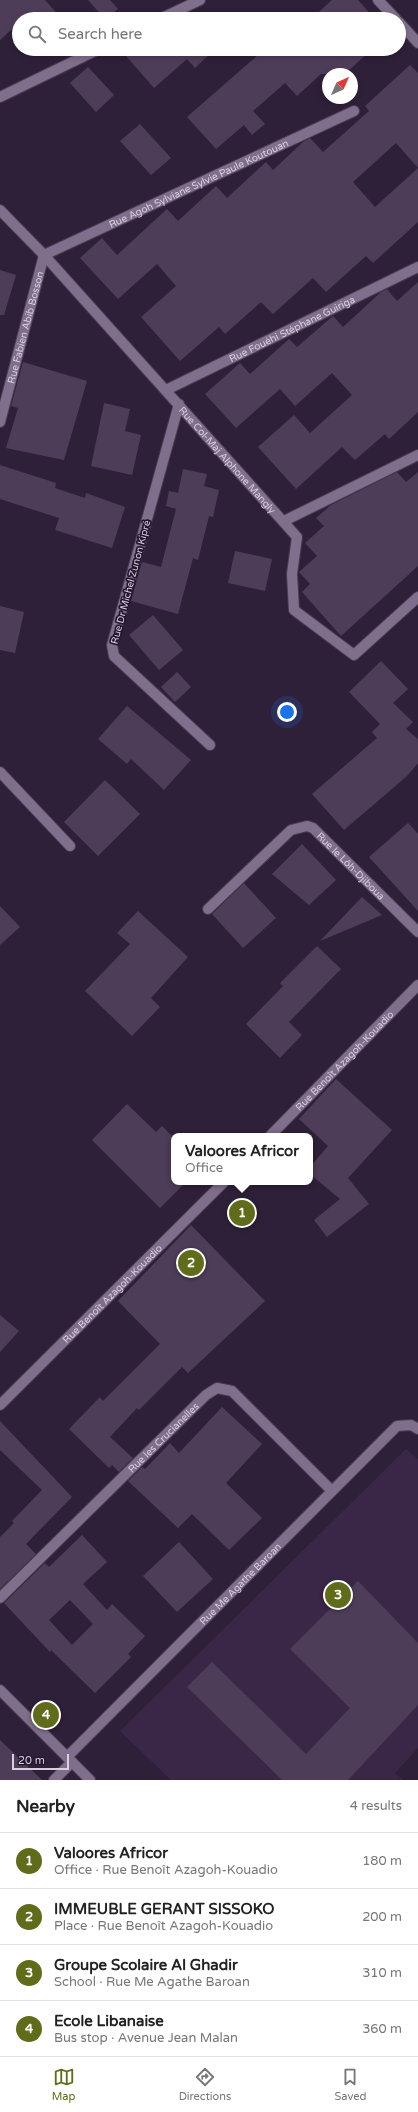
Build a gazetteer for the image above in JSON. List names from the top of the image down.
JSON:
{
  "streets": {
    "street": [
      "Rue Agoh Sylviane Sylvie Paule Koutouan",
      "Rue Fabien Abib Bosson",
      "Rue Fouéhi Stéphane Guiriga",
      "Rue Col-Maj Alphone Mangly",
      "Rue Dr Michel Zunon Kipré",
      "Rue le Lôh-Djiboua",
      "Rue Benoît Azagoh-Kouadio",
      "Rue les Crucianelles",
      "Rue Me Agathe Baroan"
    ]
  },
  "crossings": [
    ["Rue Agoh Sylviane Sylvie Paule Koutouan", "Rue Fabien Abib Bosson"],
    ["Rue Agoh Sylviane Sylvie Paule Koutouan", "Rue Col-Maj Alphone Mangly"],
    ["Rue Fabien Abib Bosson", "Rue Col-Maj Alphone Mangly"],
    ["Rue Fouéhi Stéphane Guiriga", "Rue Col-Maj Alphone Mangly"],
    ["Rue Col-Maj Alphone Mangly", "Rue Dr Michel Zunon Kipré"],
    ["Rue les Crucianelles", "Rue Me Agathe Baroan"]
  ],
  "scale_bar": "20 m",
  "north": "top right",
  "page": {
    "search": "Search here",
    "popup": ["Valoores Africor", "Office"],
    "pins": [
      "1",
      "2",
      "3",
      "4"
    ],
    "scale": "20 m",
    "heading": ["Nearby", "4 results"],
    "list": [
      {
        "mark": "1",
        "name": "Valoores Africor",
        "note": "Office · Rue Benoît Azagoh-Kouadio",
        "value": "180 m"
      },
      {
        "mark": "2",
        "name": "IMMEUBLE GERANT SISSOKO",
        "note": "Place · Rue Benoît Azagoh-Kouadio",
        "value": "200 m"
      },
      {
        "mark": "3",
        "name": "Groupe Scolaire Al Ghadir",
        "note": "School · Rue Me Agathe Baroan",
        "value": "310 m"
      },
      {
        "mark": "4",
        "name": "Ecole Libanaise",
        "note": "Bus stop · Avenue Jean Malan",
        "value": "360 m"
      }
    ],
    "nav": ["Map", "Directions", "Saved"]
  }
}
